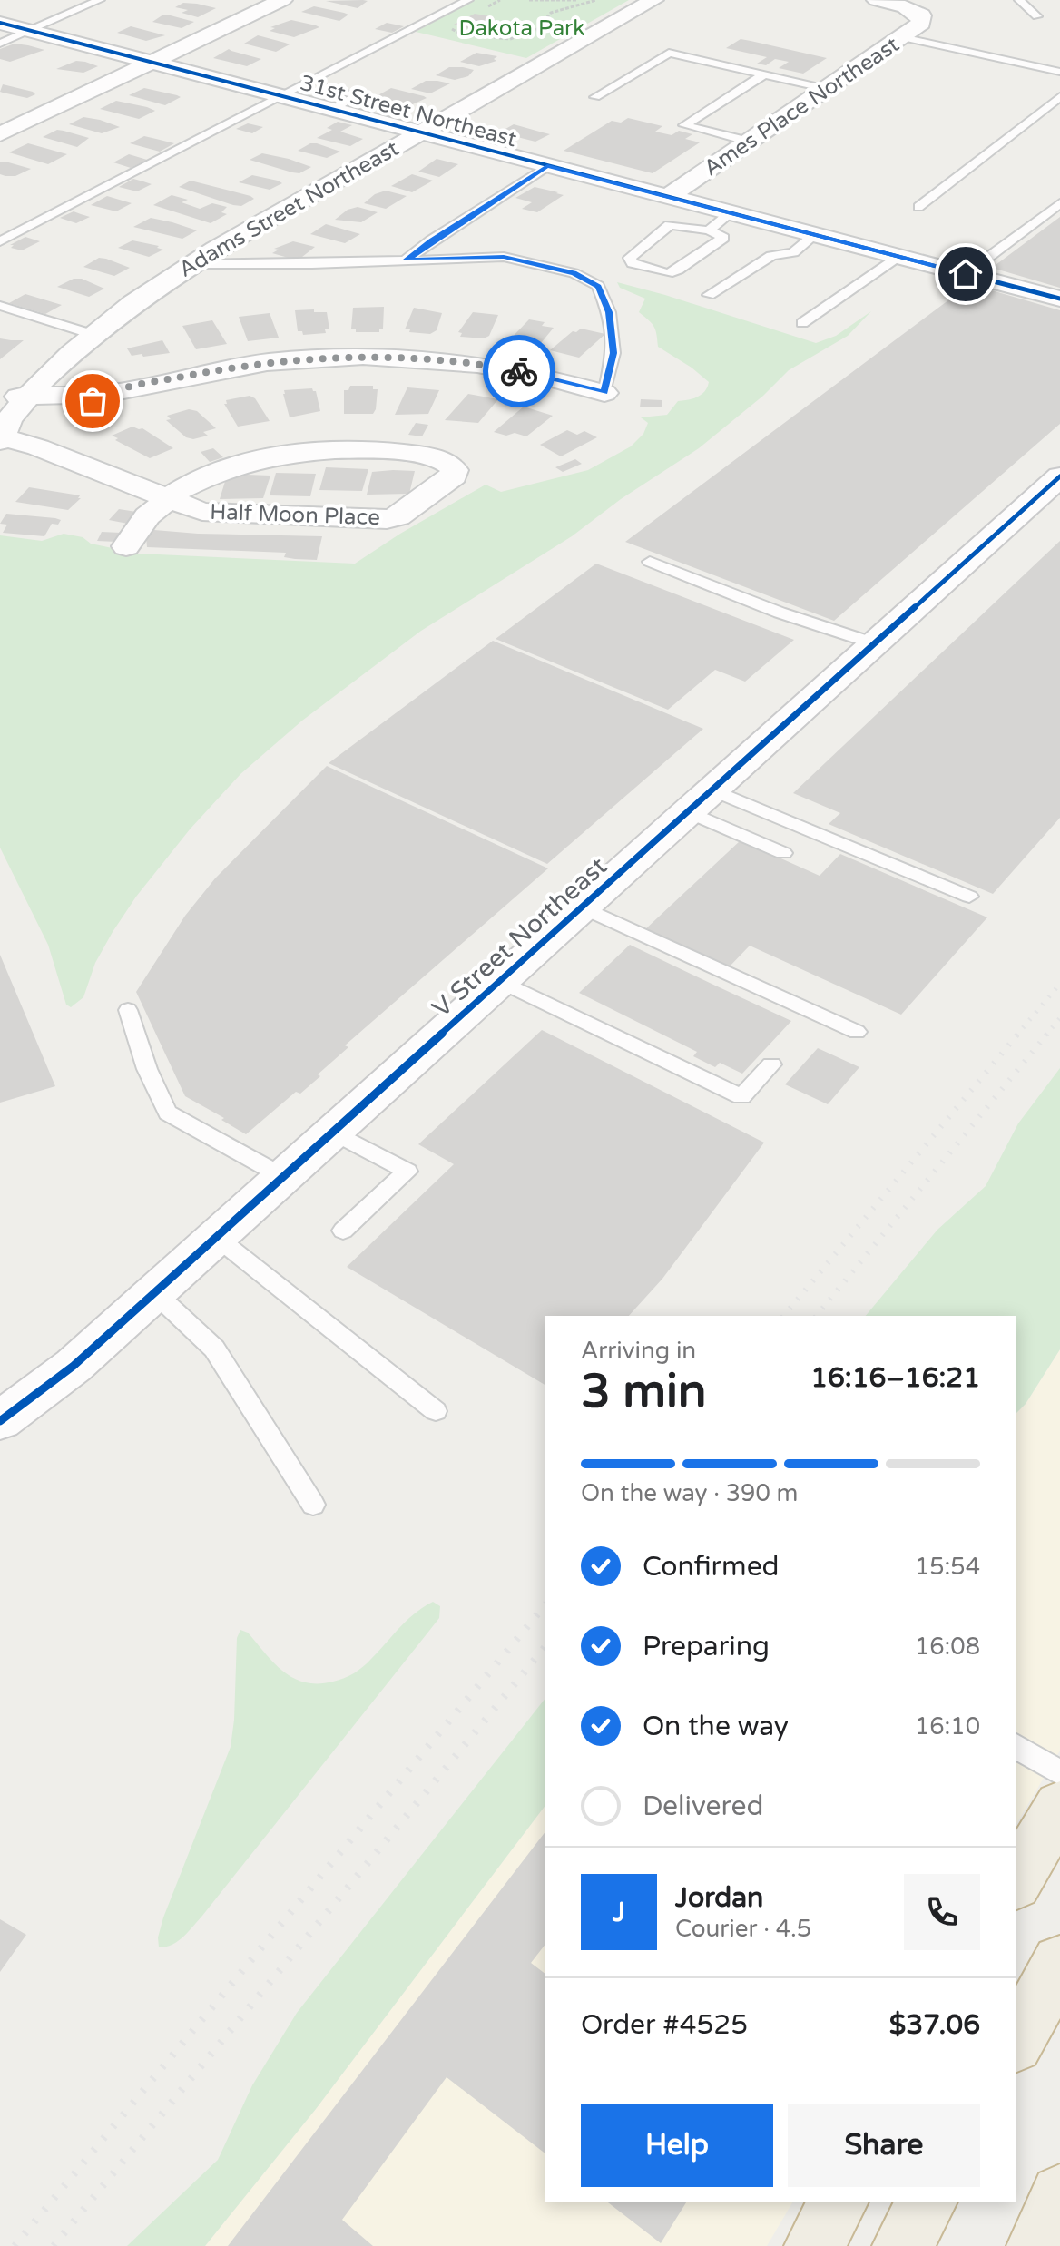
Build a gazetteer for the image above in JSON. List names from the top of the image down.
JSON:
{
  "streets": {
    "street": [
      "Ames Place Northeast",
      "31st Street Northeast",
      "Adams Street Northeast",
      "Half Moon Place",
      "V Street Northeast"
    ]
  },
  "crossings": [
    ["Ames Place Northeast", "31st Street Northeast"],
    ["31st Street Northeast", "Adams Street Northeast"],
    ["Adams Street Northeast", "Half Moon Place"]
  ],
  "parks": ["Dakota Park"],
  "page": {
    "heading": ["3 min", "Arriving in", "16:16–16:21"],
    "panel": [
      "Jordan",
      "Courier · 4.5",
      "Order #4525",
      "$37.06"
    ],
    "bar": "On the way · 390 m",
    "list": [
      ["Confirmed", "15:54"],
      ["Preparing", "16:08"],
      ["On the way", "16:10"],
      "Delivered"
    ],
    "round": "J",
    "buttons": ["Help", "Share"]
  }
}
